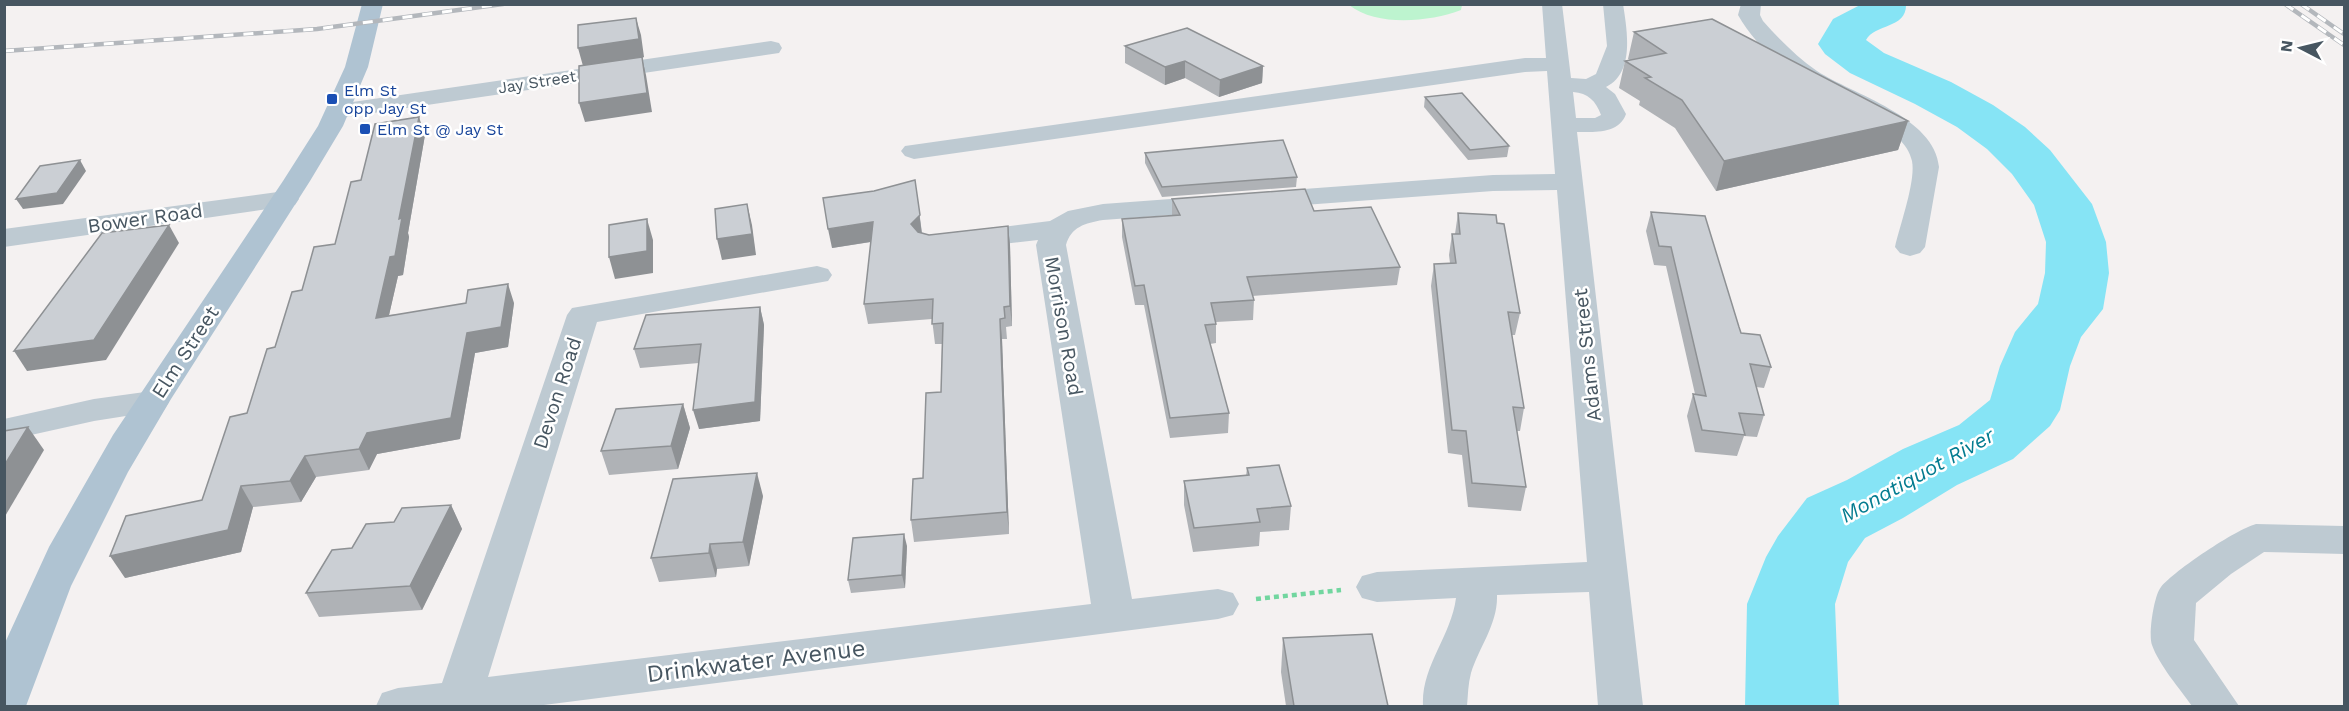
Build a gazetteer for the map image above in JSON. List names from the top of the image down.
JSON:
{
  "streets": {
    "main road": ["Elm Street"],
    "street": [
      "Jay Street",
      "Bower Road",
      "Morrison Road",
      "Adams Street",
      "Devon Road",
      "Drinkwater Avenue"
    ]
  },
  "crossings": [
    ["Jay Street", "Elm Street"],
    ["Bower Road", "Elm Street"],
    ["Morrison Road", "Adams Street"],
    ["Morrison Road", "Drinkwater Avenue"],
    ["Devon Road", "Drinkwater Avenue"]
  ],
  "water": ["Monatiquot River"],
  "places": {
    "transit": ["Elm St opp Jay St", "Elm St @ Jay St"]
  },
  "north": "left"
}
